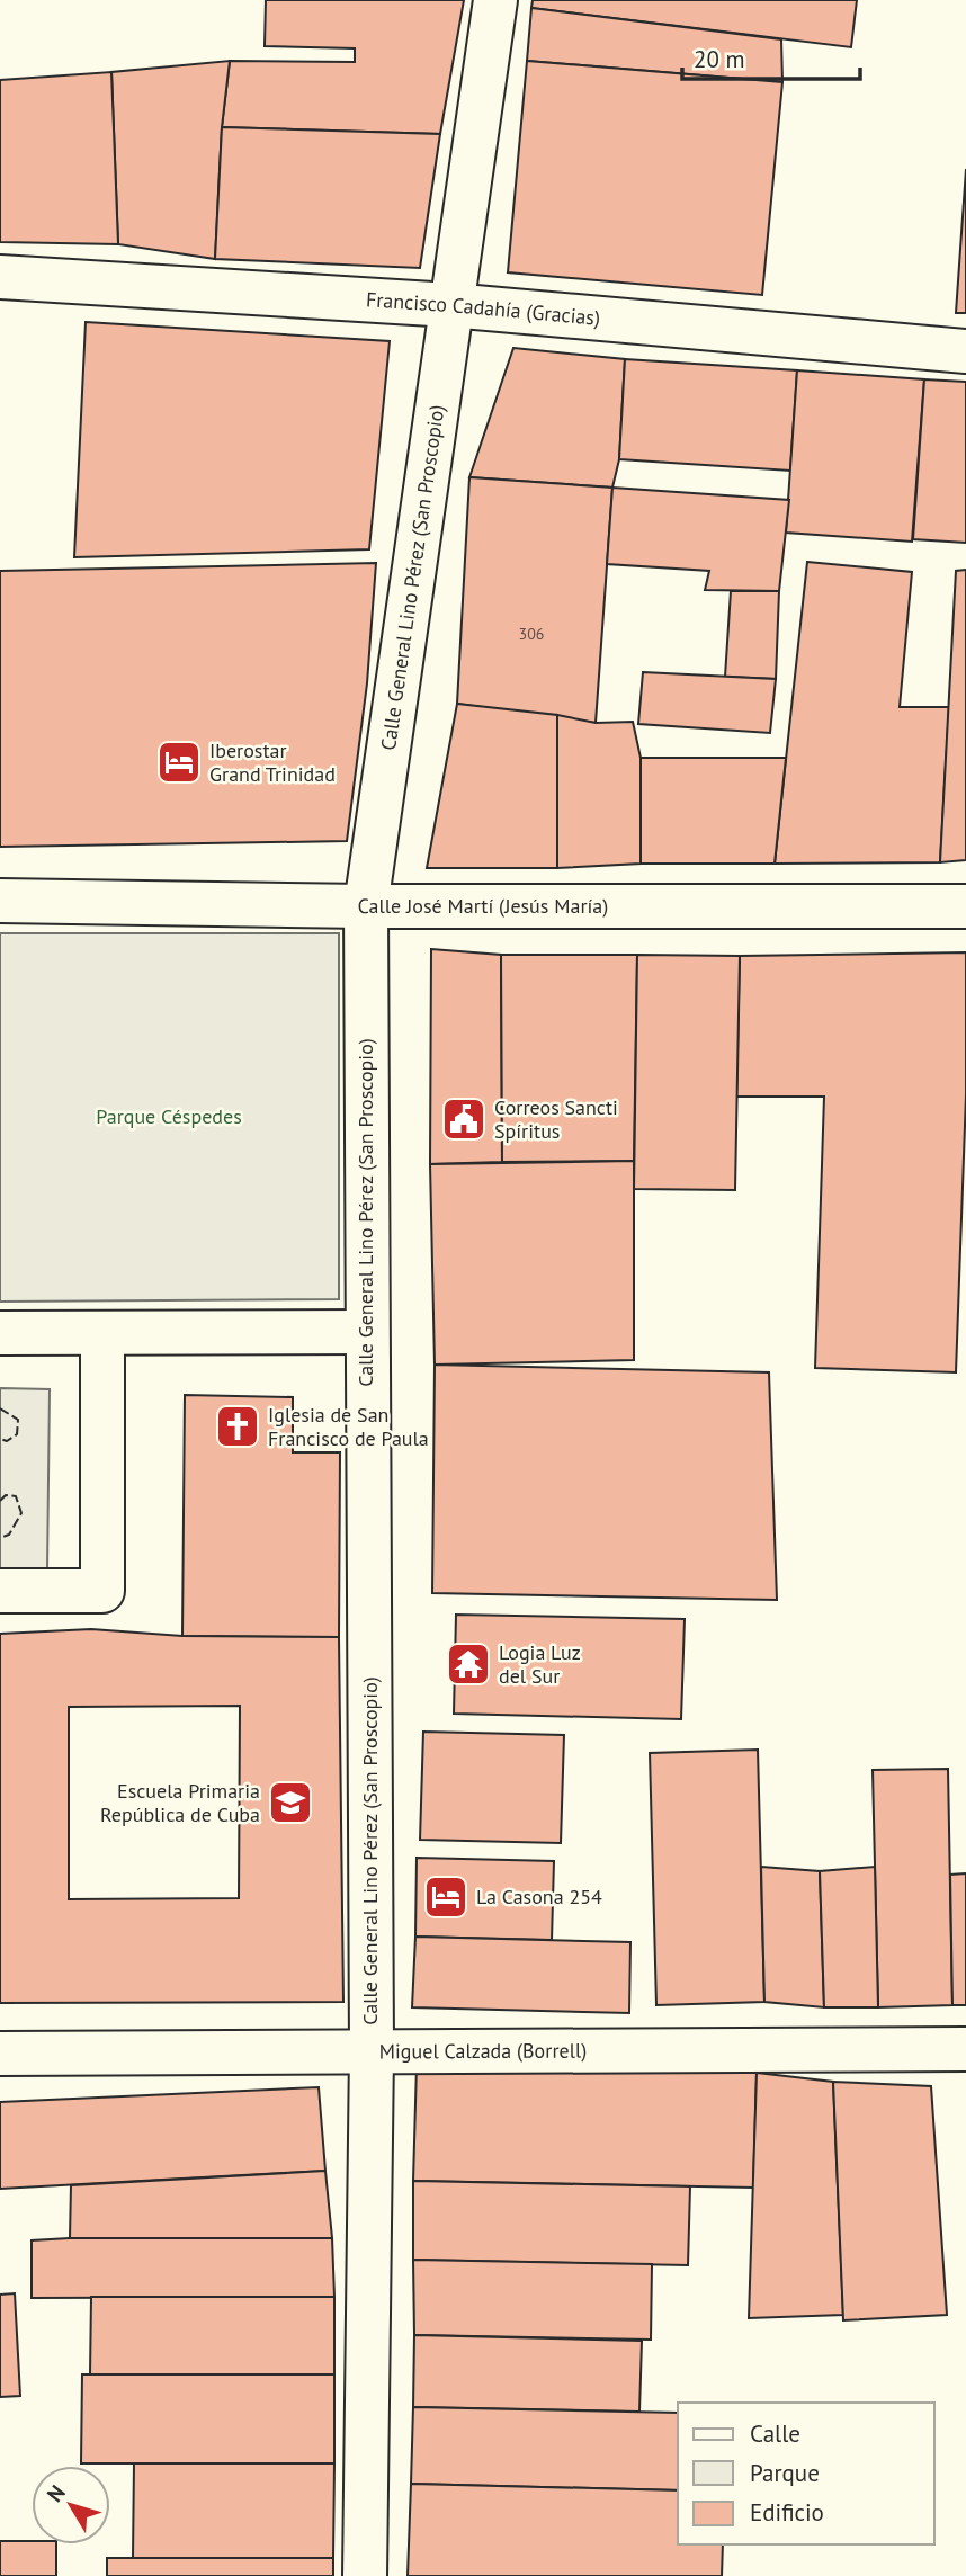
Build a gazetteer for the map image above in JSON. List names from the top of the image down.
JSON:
{
  "streets": {
    "street": [
      "Francisco Cadahía (Gracias)",
      "Calle General Lino Pérez (San Proscopio)",
      "Calle José Martí (Jesús María)",
      "Miguel Calzada (Borrell)"
    ]
  },
  "crossings": [
    ["Francisco Cadahía (Gracias)", "Calle General Lino Pérez (San Proscopio)"],
    ["Calle General Lino Pérez (San Proscopio)", "Calle José Martí (Jesús María)"],
    ["Calle General Lino Pérez (San Proscopio)", "Miguel Calzada (Borrell)"]
  ],
  "parks": ["Parque Céspedes"],
  "places": {
    "hotel": ["Iberostar Grand Trinidad", "La Casona 254"],
    "public building": ["Correos Sancti Spíritus"],
    "church": ["Iglesia de San Francisco de Paula"],
    "temple": ["Logia Luz del Sur"],
    "school or university": ["Escuela Primaria República de Cuba"]
  },
  "house_numbers": ["306"],
  "legend": ["Calle", "Parque", "Edificio"],
  "scale_bar": "20 m",
  "north": "top left"
}
